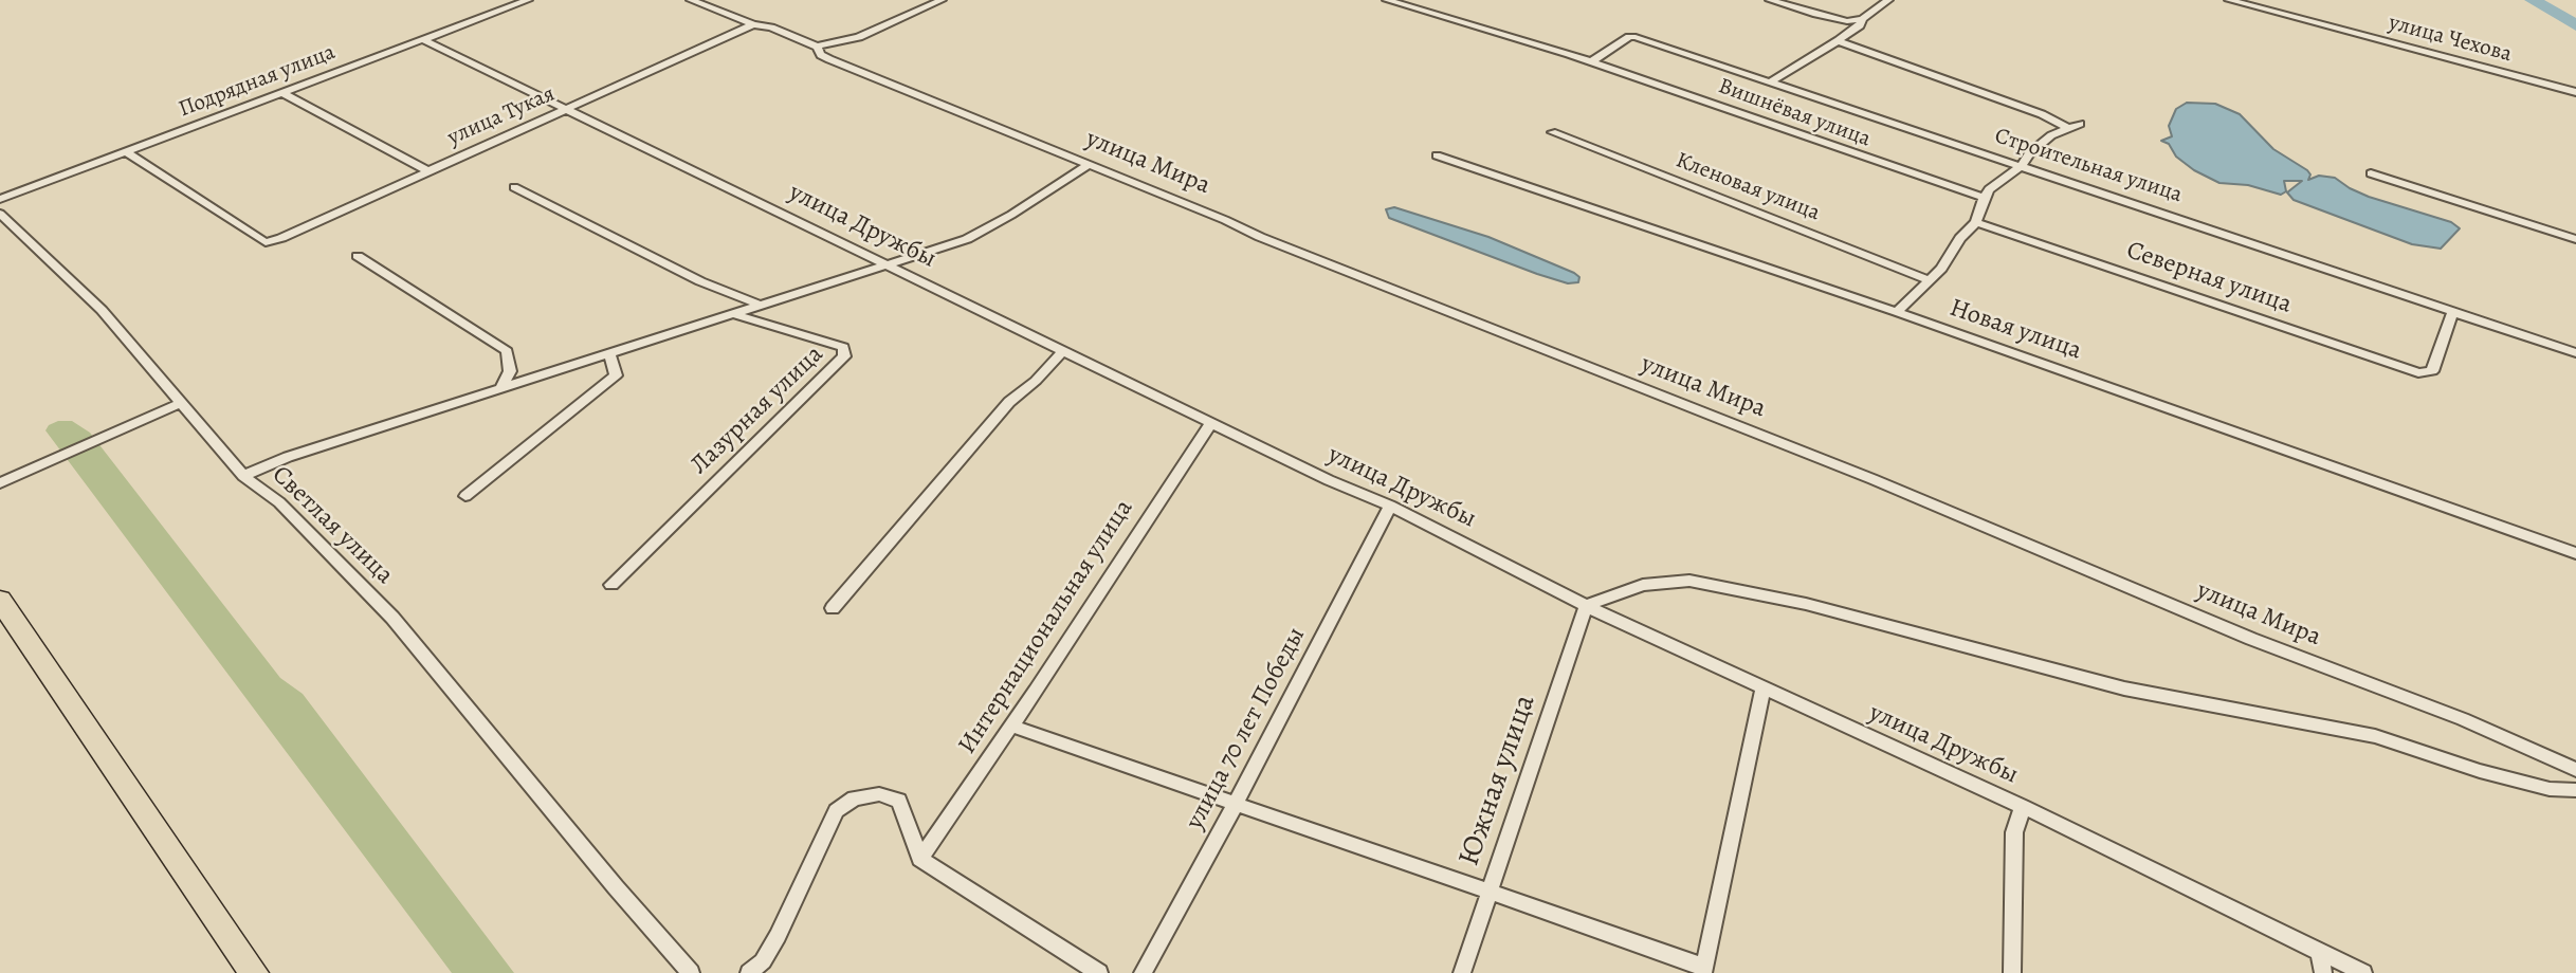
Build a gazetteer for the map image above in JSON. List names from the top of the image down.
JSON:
{
  "streets": {
    "street": [
      "улица Чехова",
      "Подрядная улица",
      "Вишнёвая улица",
      "улица Тукая",
      "улица Мира",
      "Строительная улица",
      "Кленовая улица",
      "улица Дружбы",
      "Северная улица",
      "Новая улица",
      "Лазурная улица",
      "Светлая улица",
      "Интернациональная улица",
      "улица 70 лет Победы",
      "Южная улица"
    ]
  },
  "crossings": [
    ["Подрядная улица", "улица Тукая"],
    ["Подрядная улица", "улица Дружбы"],
    ["Вишнёвая улица", "Строительная улица"],
    ["улица Тукая", "улица Дружбы"],
    ["улица Дружбы", "Интернациональная улица"],
    ["улица Дружбы", "улица 70 лет Победы"],
    ["улица Дружбы", "Южная улица"]
  ]
}
